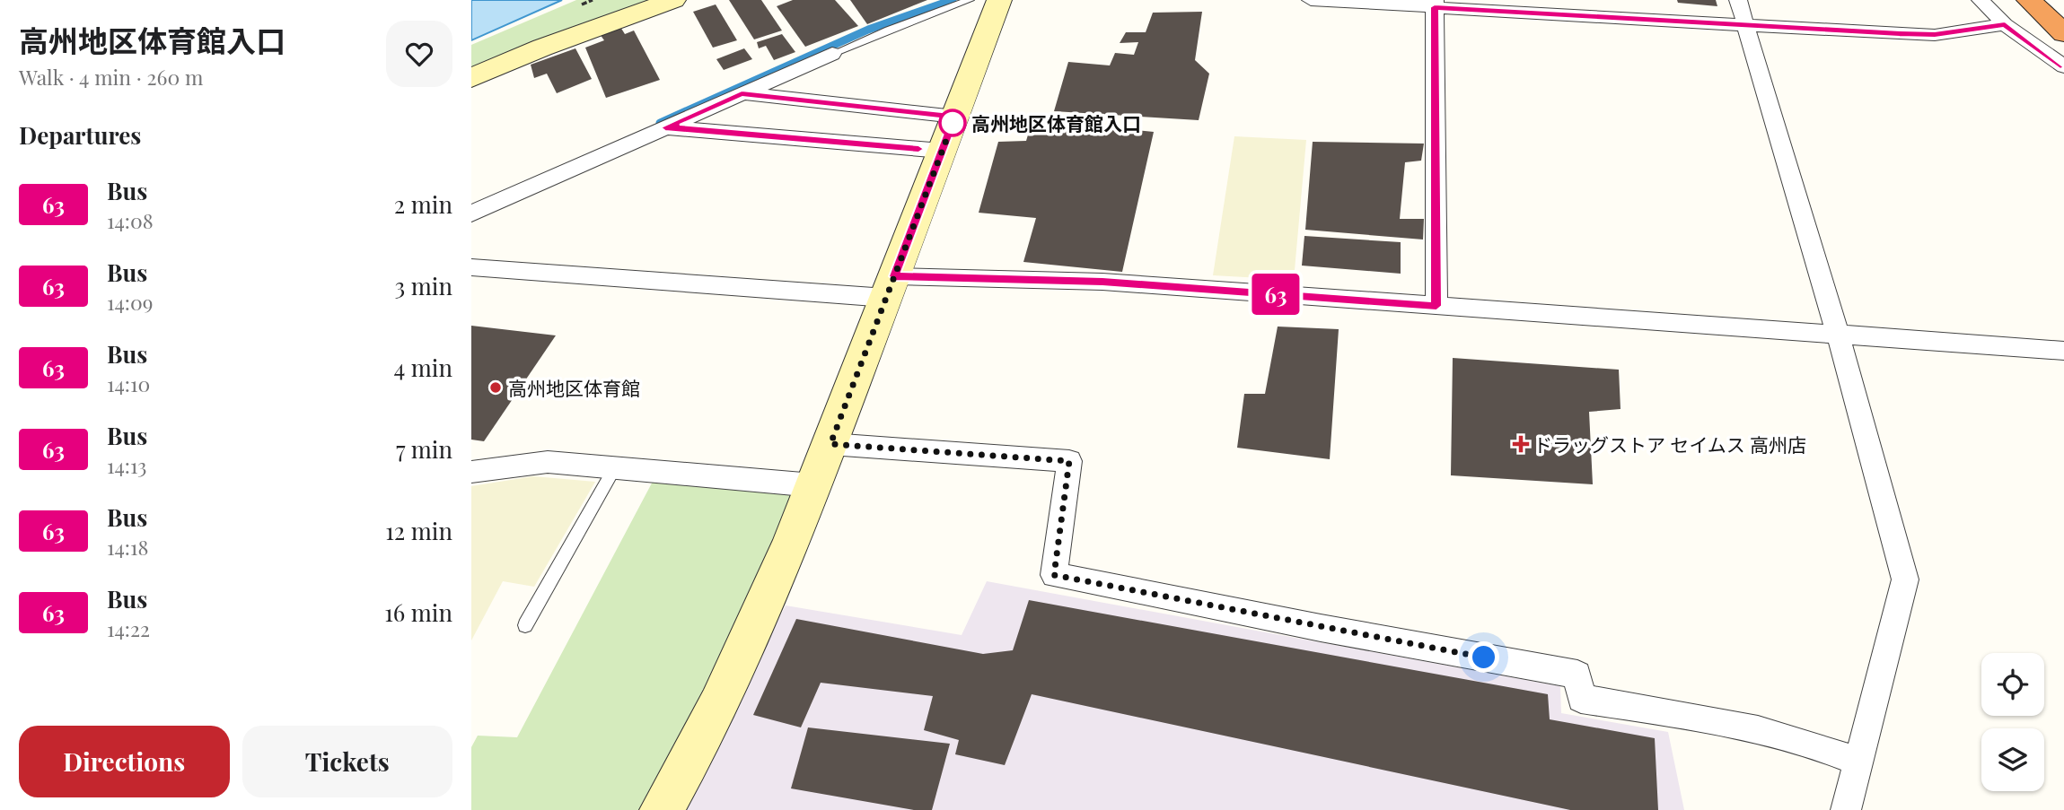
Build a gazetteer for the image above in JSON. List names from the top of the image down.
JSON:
{
  "places": {
    "other": ["高州地区体育館入口", "高州地区体育館"],
    "health": ["ドラッグストア セイムス 高州店"]
  },
  "lines": ["bus line 63"],
  "page": {
    "heading": [
      ["高州地区体育館入口", "Walk · 4 min · 260 m"],
      "Departures"
    ],
    "on_map": "63",
    "list": [
      {
        "mark": "63",
        "name": "Bus",
        "note": "14:08",
        "value": "2 min"
      },
      {
        "mark": "63",
        "name": "Bus",
        "note": "14:09",
        "value": "3 min"
      },
      {
        "mark": "63",
        "name": "Bus",
        "note": "14:10",
        "value": "4 min"
      },
      {
        "mark": "63",
        "name": "Bus",
        "note": "14:13",
        "value": "7 min"
      },
      {
        "mark": "63",
        "name": "Bus",
        "note": "14:18",
        "value": "12 min"
      },
      {
        "mark": "63",
        "name": "Bus",
        "note": "14:22",
        "value": "16 min"
      }
    ],
    "buttons": ["Directions", "Tickets"]
  }
}
